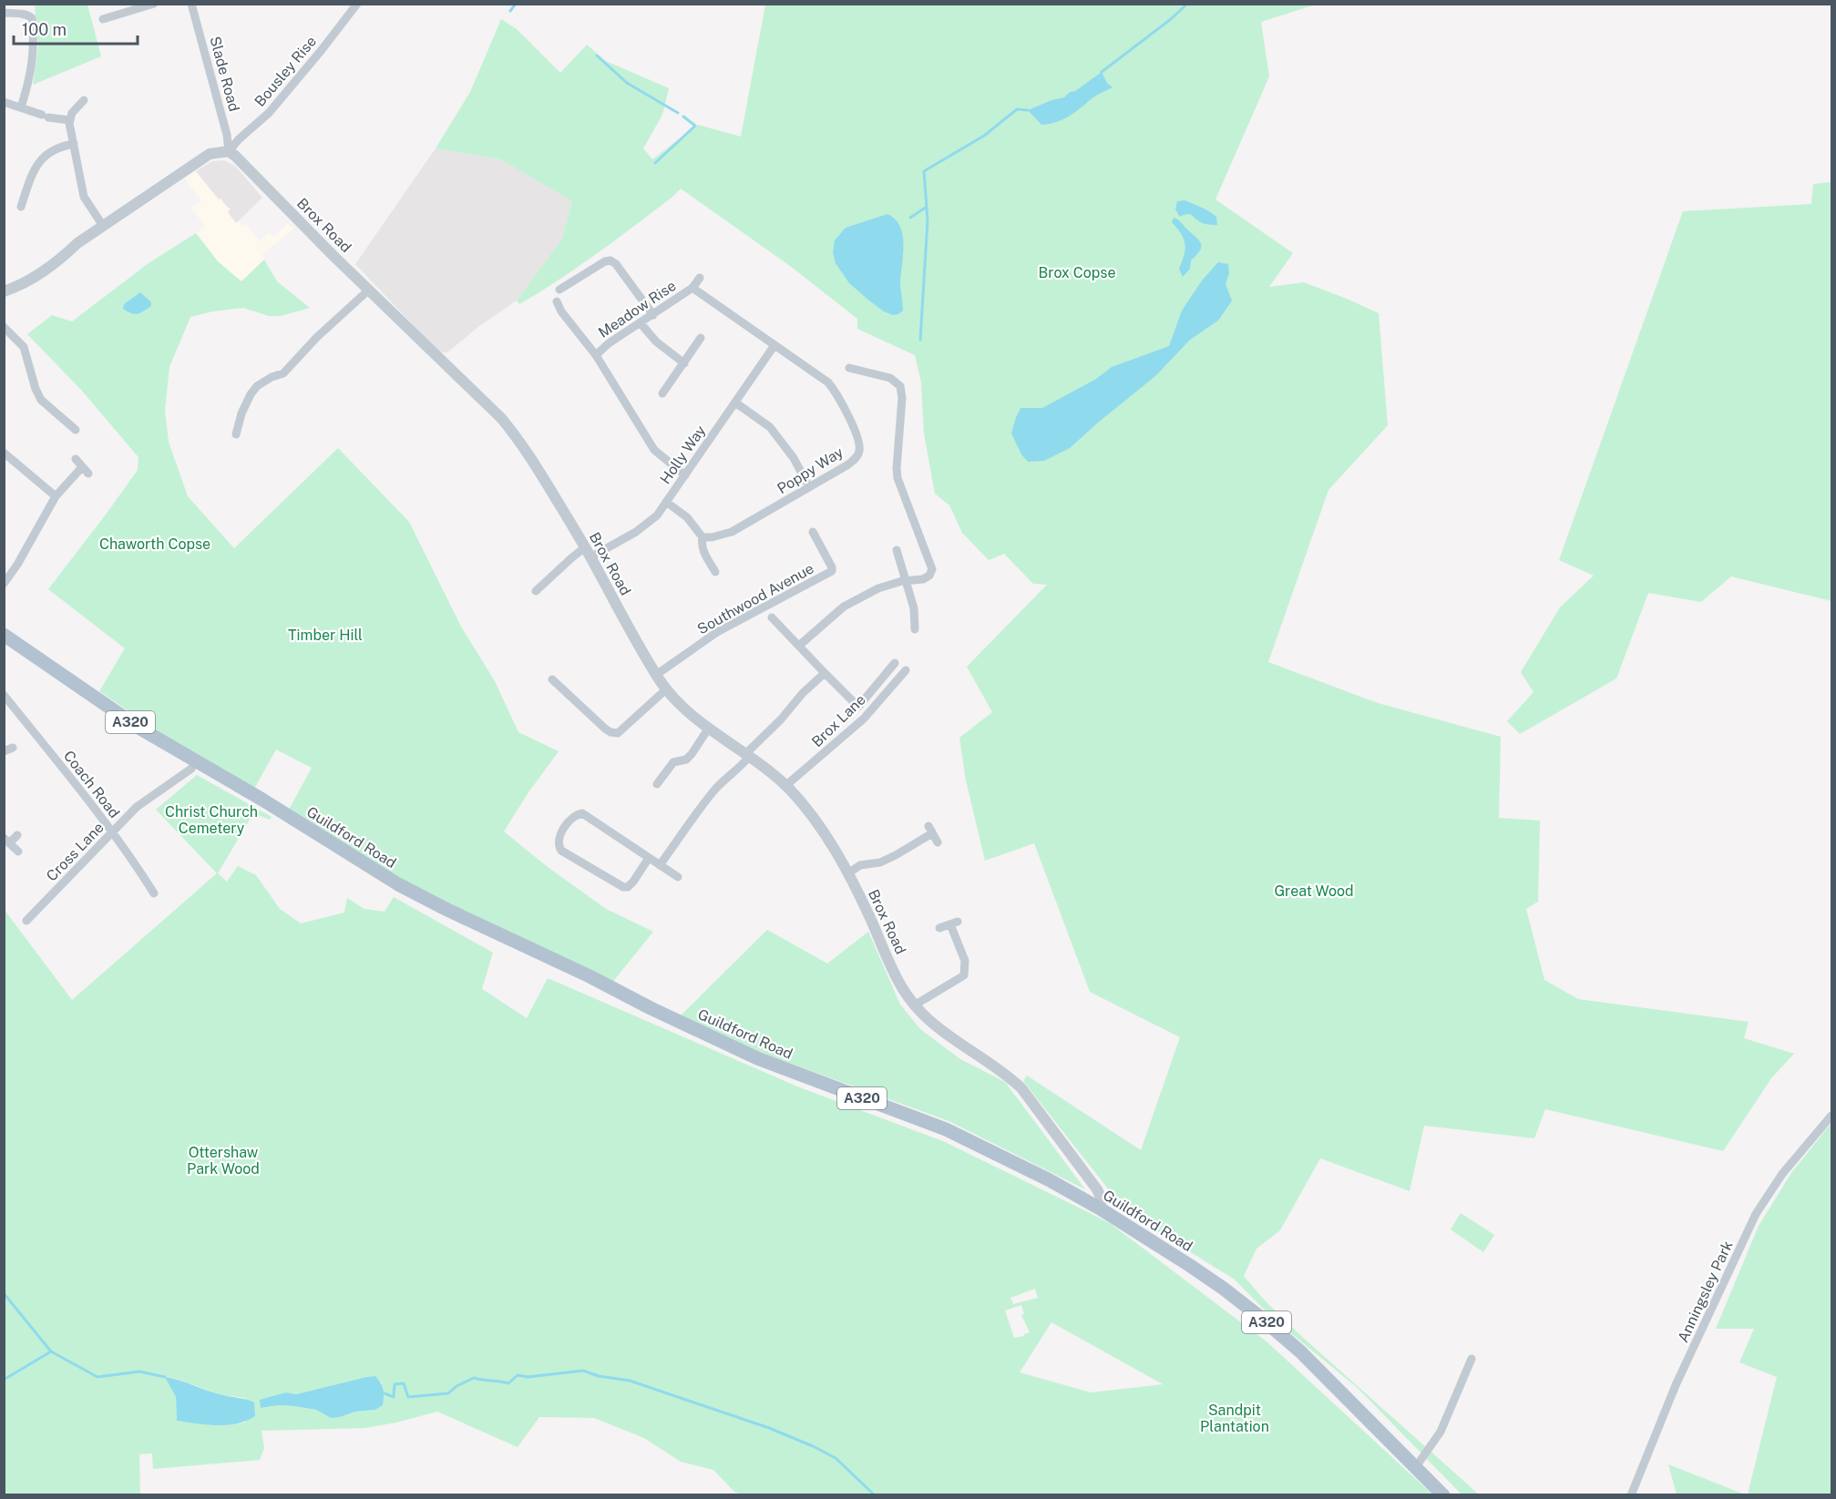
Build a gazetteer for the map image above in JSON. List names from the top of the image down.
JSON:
{
  "streets": {
    "main road": ["A320", "Guildford Road"],
    "street": [
      "Bousley Rise",
      "Slade Road",
      "Brox Road",
      "Meadow Rise",
      "Holly Way",
      "Poppy Way",
      "Southwood Avenue",
      "Brox Lane",
      "Coach Road",
      "Cross Lane",
      "Anningsley Park"
    ]
  },
  "crossings": [
    ["Bousley Rise", "Slade Road"],
    ["Bousley Rise", "Brox Road"],
    ["Slade Road", "Brox Road"],
    ["Brox Road", "Holly Way"],
    ["Brox Road", "Southwood Avenue"],
    ["Brox Road", "Brox Lane"],
    ["Brox Road", "Guildford Road"],
    ["Meadow Rise", "Holly Way"],
    ["Meadow Rise", "Poppy Way"],
    ["Holly Way", "Poppy Way"],
    ["Coach Road", "Cross Lane"],
    ["Guildford Road", "Cross Lane"]
  ],
  "parks": [
    "Brox Copse",
    "Chaworth Copse",
    "Timber Hill",
    "Christ Church Cemetery",
    "Great Wood",
    "Ottershaw Park Wood",
    "Sandpit Plantation"
  ],
  "scale_bar": "100 m"
}
